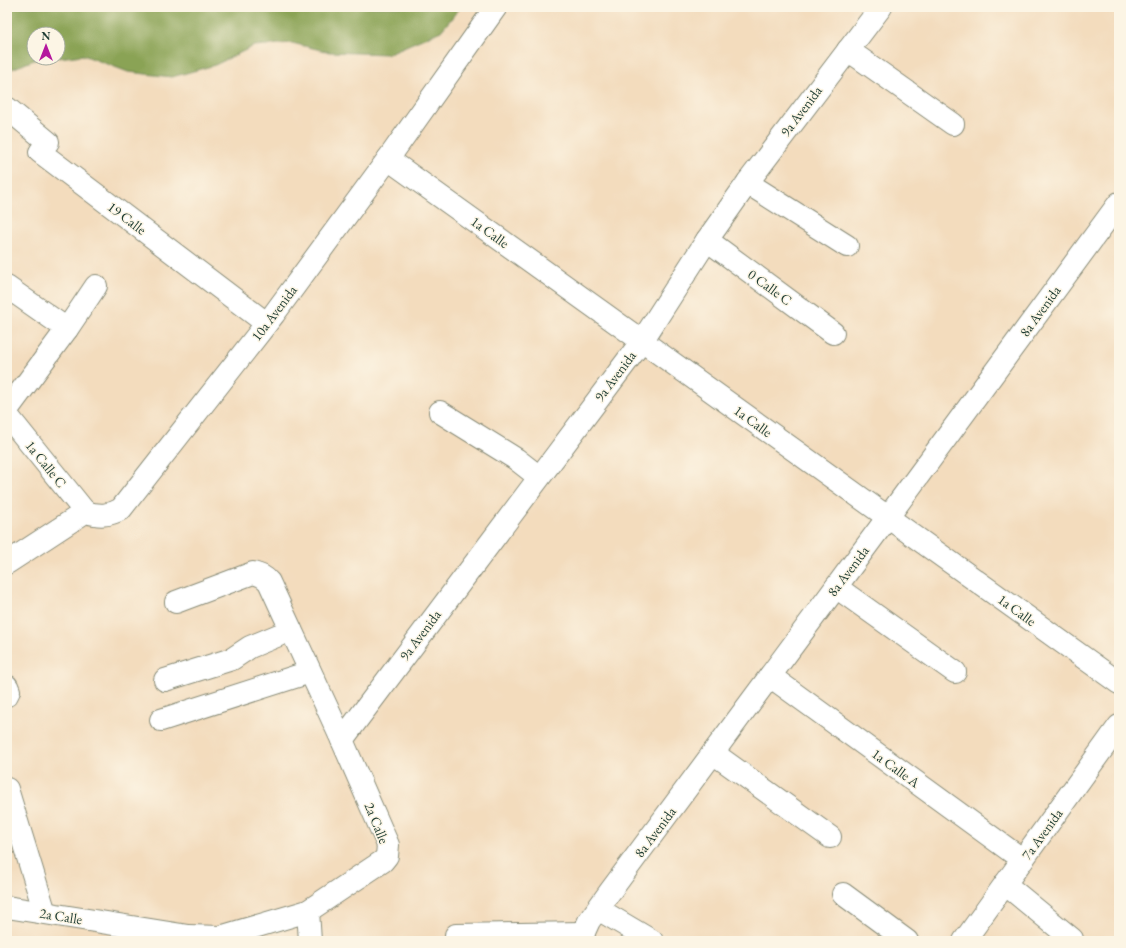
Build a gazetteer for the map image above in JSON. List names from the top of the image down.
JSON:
{
  "streets": {
    "street": [
      "9a Avenida",
      "19 Calle",
      "1a Calle",
      "0 Calle C",
      "8a Avenida",
      "10a Avenida",
      "1a Calle C",
      "1a Calle A",
      "2a Calle",
      "7a Avenida"
    ]
  },
  "crossings": [
    ["9a Avenida", "1a Calle"],
    ["9a Avenida", "0 Calle C"],
    ["9a Avenida", "2a Calle"],
    ["19 Calle", "10a Avenida"],
    ["1a Calle", "8a Avenida"],
    ["1a Calle", "10a Avenida"],
    ["8a Avenida", "1a Calle A"],
    ["10a Avenida", "1a Calle C"],
    ["1a Calle A", "7a Avenida"]
  ],
  "north": "top"
}
